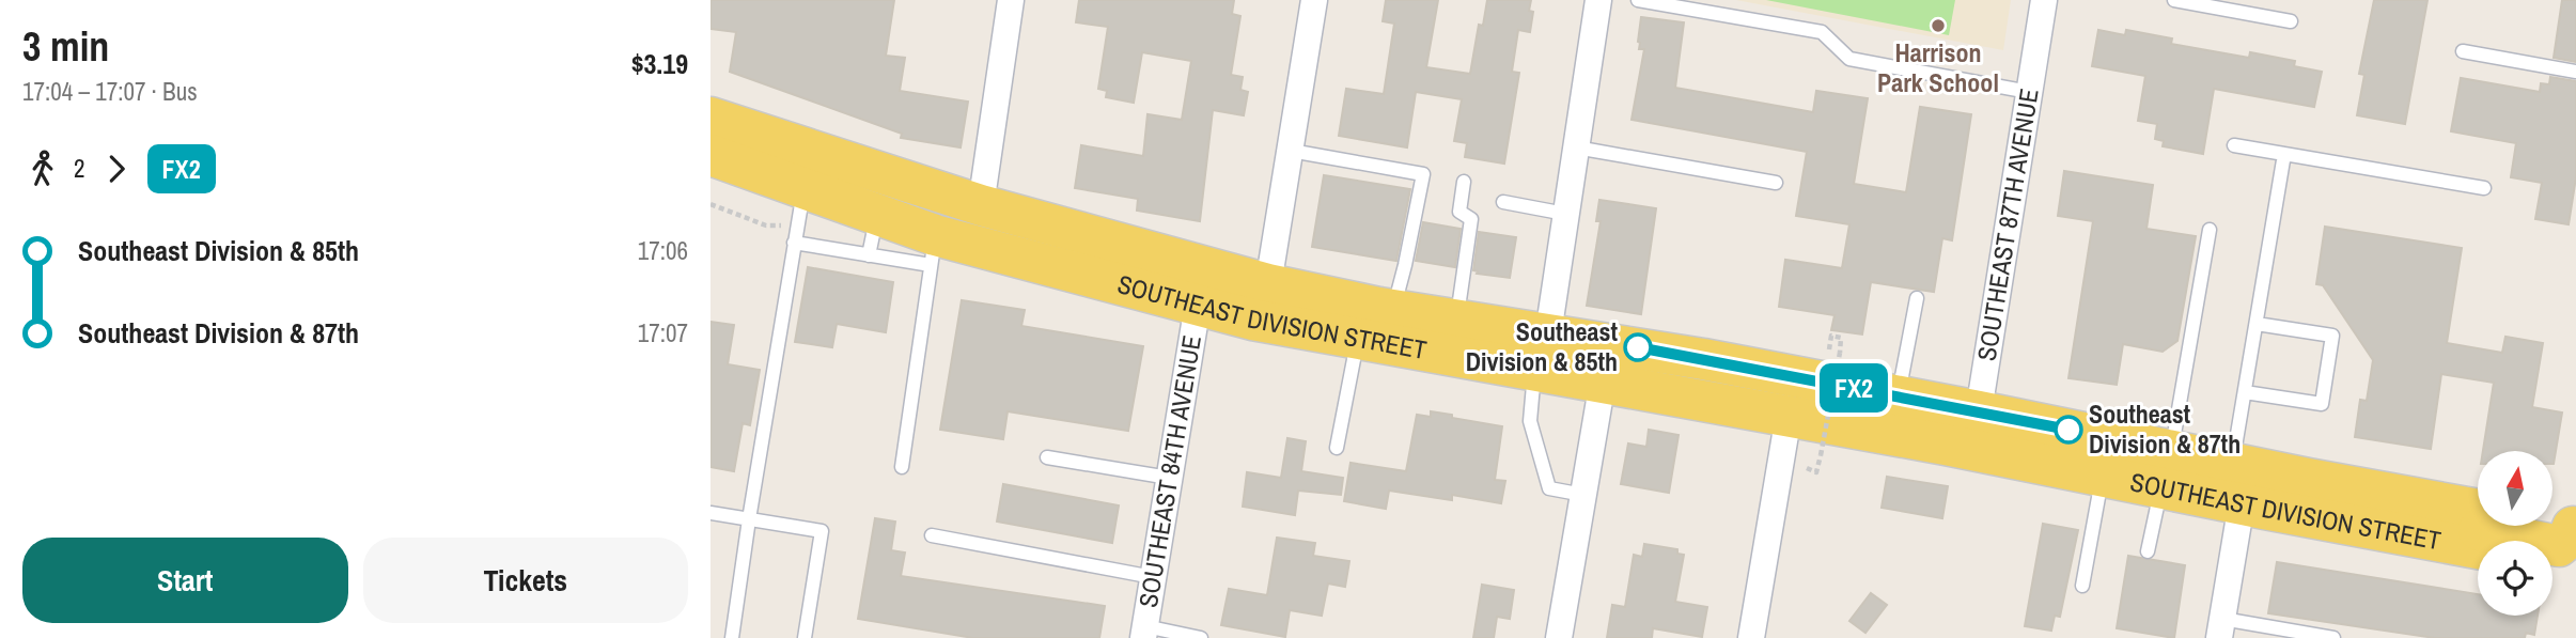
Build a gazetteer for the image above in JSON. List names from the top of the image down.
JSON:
{
  "streets": {
    "main road": ["SOUTHEAST DIVISION STREET"],
    "street": ["SOUTHEAST 87TH AVENUE", "SOUTHEAST 84TH AVENUE"]
  },
  "crossings": [
    ["SOUTHEAST 87TH AVENUE", "SOUTHEAST DIVISION STREET"],
    ["SOUTHEAST DIVISION STREET", "SOUTHEAST 84TH AVENUE"]
  ],
  "places": ["Harrison Park School", "Southeast Division & 85th", "Southeast Division & 87th"],
  "lines": ["bus line FX2"],
  "north": "top",
  "page": {
    "heading": ["3 min", "17:04 – 17:07 · Bus", "$3.19"],
    "on_map": "FX2",
    "legs": ["2", "FX2"],
    "list": [
      {
        "name": "Southeast Division & 85th",
        "value": "17:06"
      },
      {
        "name": "Southeast Division & 87th",
        "value": "17:07"
      }
    ],
    "buttons": ["Start", "Tickets"]
  }
}
